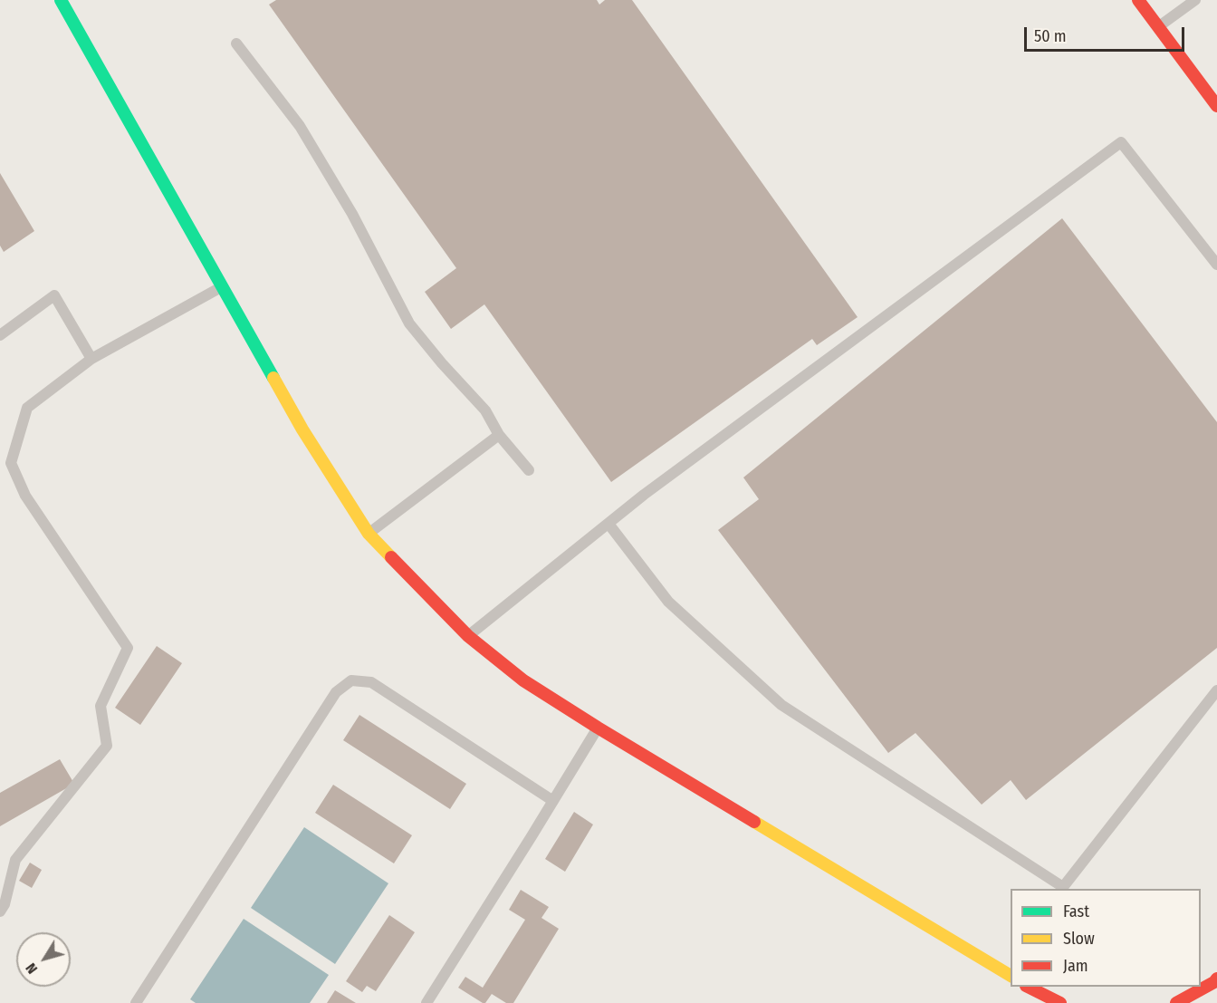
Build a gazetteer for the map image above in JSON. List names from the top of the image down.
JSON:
{
  "legend": ["Fast", "Slow", "Jam"],
  "scale_bar": "50 m",
  "north": "bottom left"
}
